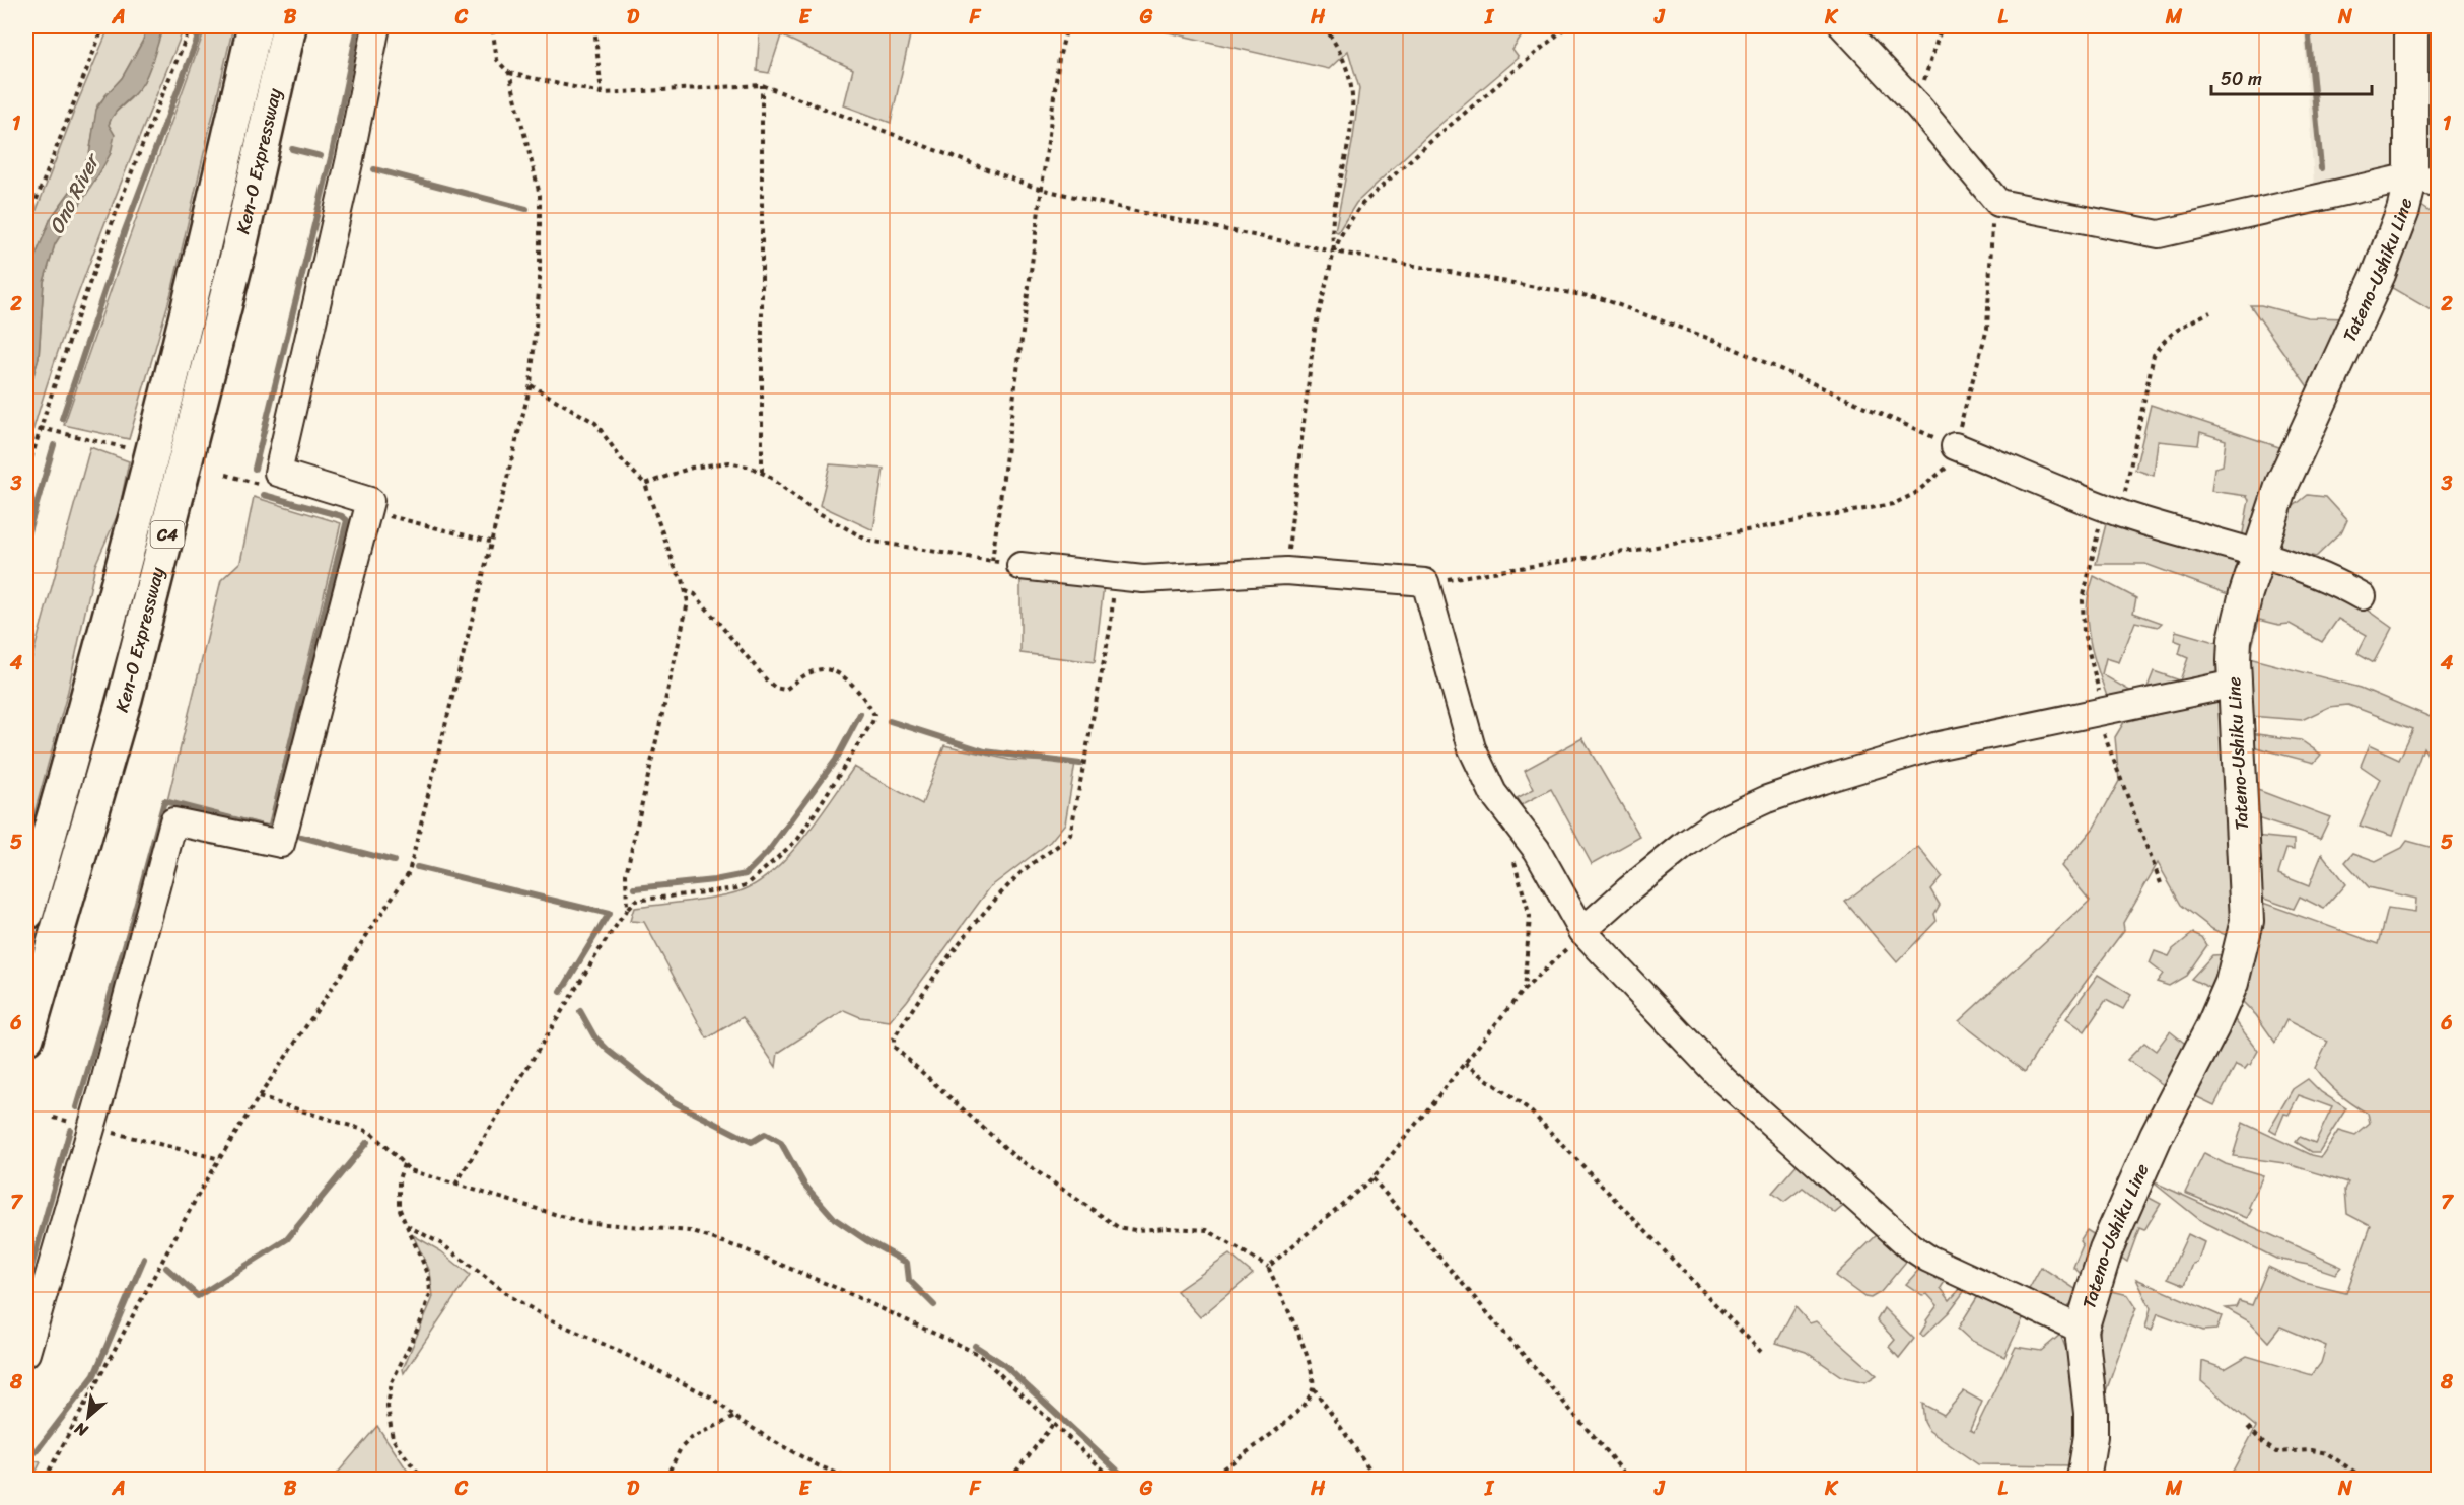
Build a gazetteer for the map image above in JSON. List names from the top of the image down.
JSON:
{
  "streets": {
    "highway": ["Ken-O Expressway", "C4"],
    "main road": ["Tateno-Ushiku Line"]
  },
  "water": ["Ono River"],
  "scale_bar": "50 m",
  "north": "bottom left",
  "grid": {
    "columns": [
      "A",
      "B",
      "C",
      "D",
      "E",
      "F",
      "G",
      "H",
      "I",
      "J",
      "K",
      "L",
      "M",
      "N"
    ],
    "rows": [
      "1",
      "2",
      "3",
      "4",
      "5",
      "6",
      "7",
      "8"
    ]
  }
}
